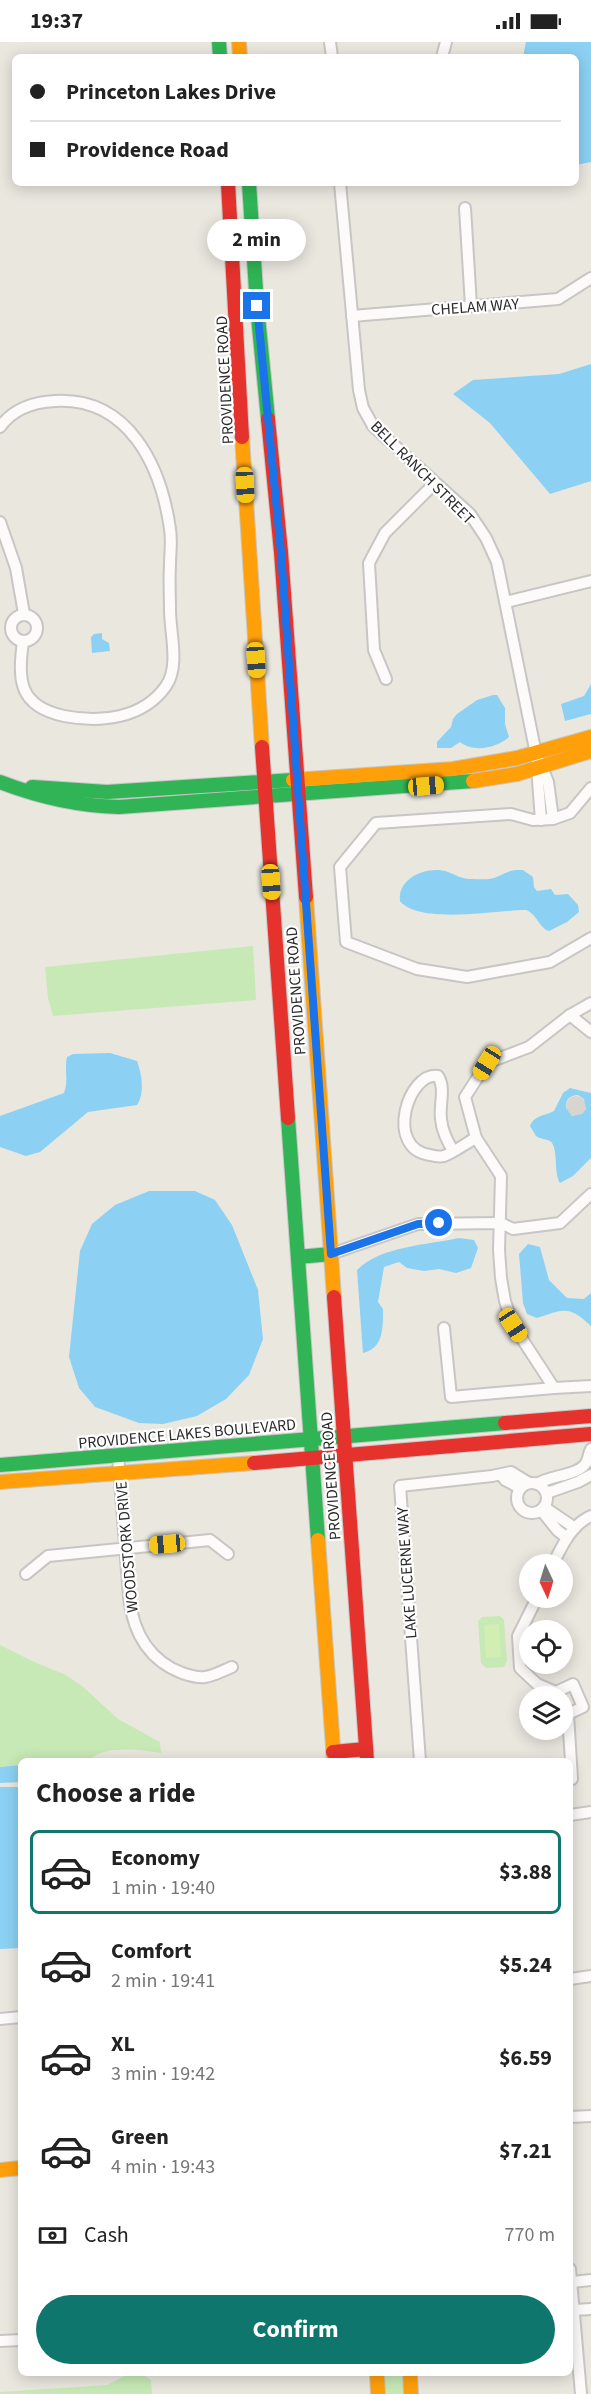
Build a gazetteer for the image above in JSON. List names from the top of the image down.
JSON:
{
  "streets": {
    "main road": ["PROVIDENCE ROAD", "PROVIDENCE LAKES BOULEVARD"],
    "street": [
      "CHELAM WAY",
      "BELL RANCH STREET",
      "WOODSTORK DRIVE",
      "LAKE LUCERNE WAY"
    ]
  },
  "crossings": [
    ["CHELAM WAY", "BELL RANCH STREET"],
    ["PROVIDENCE ROAD", "PROVIDENCE LAKES BOULEVARD"],
    ["PROVIDENCE LAKES BOULEVARD", "WOODSTORK DRIVE"]
  ],
  "north": "bottom",
  "page": {
    "status": "19:37",
    "banner": ["Princeton Lakes Drive", "Providence Road"],
    "bubble": "2 min",
    "heading": "Choose a ride",
    "list": [
      {
        "name": "Economy",
        "note": "1 min · 19:40",
        "value": "$3.88"
      },
      {
        "name": "Comfort",
        "note": "2 min · 19:41",
        "value": "$5.24"
      },
      {
        "name": "XL",
        "note": "3 min · 19:42",
        "value": "$6.59"
      },
      {
        "name": "Green",
        "note": "4 min · 19:43",
        "value": "$7.21"
      }
    ],
    "pay": ["Cash", "770 m"],
    "buttons": "Confirm"
  }
}
